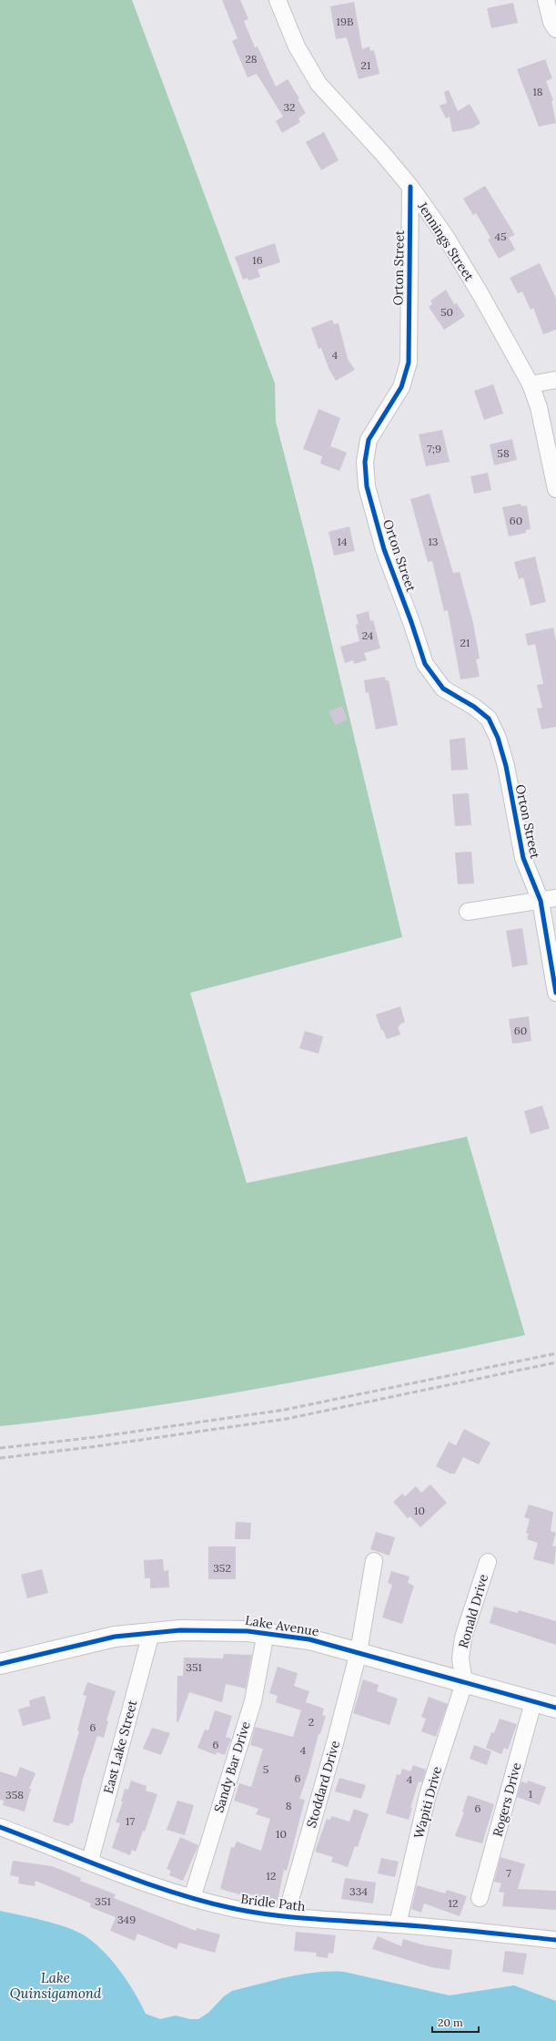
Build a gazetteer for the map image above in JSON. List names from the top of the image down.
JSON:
{
  "streets": {
    "main road": ["Lake Avenue"],
    "street": [
      "Jennings Street",
      "Orton Street",
      "Ronald Drive",
      "East Lake Street",
      "Sandy Bar Drive",
      "Stoddard Drive",
      "Rogers Drive",
      "Wapiti Drive",
      "Bridle Path"
    ]
  },
  "crossings": [
    ["Jennings Street", "Orton Street"],
    ["Ronald Drive", "Lake Avenue"],
    ["Ronald Drive", "Wapiti Drive"],
    ["Lake Avenue", "East Lake Street"],
    ["Lake Avenue", "Sandy Bar Drive"],
    ["Lake Avenue", "Stoddard Drive"],
    ["Lake Avenue", "Rogers Drive"],
    ["Lake Avenue", "Wapiti Drive"],
    ["East Lake Street", "Bridle Path"],
    ["Sandy Bar Drive", "Bridle Path"],
    ["Stoddard Drive", "Bridle Path"],
    ["Wapiti Drive", "Bridle Path"]
  ],
  "water": ["Lake Quinsigamond"],
  "house_numbers": [
    "19B",
    "28",
    "21",
    "18",
    "32",
    "45",
    "16",
    "50",
    "4",
    "7;9",
    "58",
    "60",
    "14",
    "13",
    "24",
    "21",
    "60",
    "10",
    "352",
    "351",
    "2",
    "6",
    "6",
    "4",
    "5",
    "6",
    "4",
    "1",
    "358",
    "8",
    "6",
    "17",
    "10",
    "7",
    "12",
    "334",
    "351",
    "12",
    "349"
  ],
  "scale_bar": "20 m"
}
